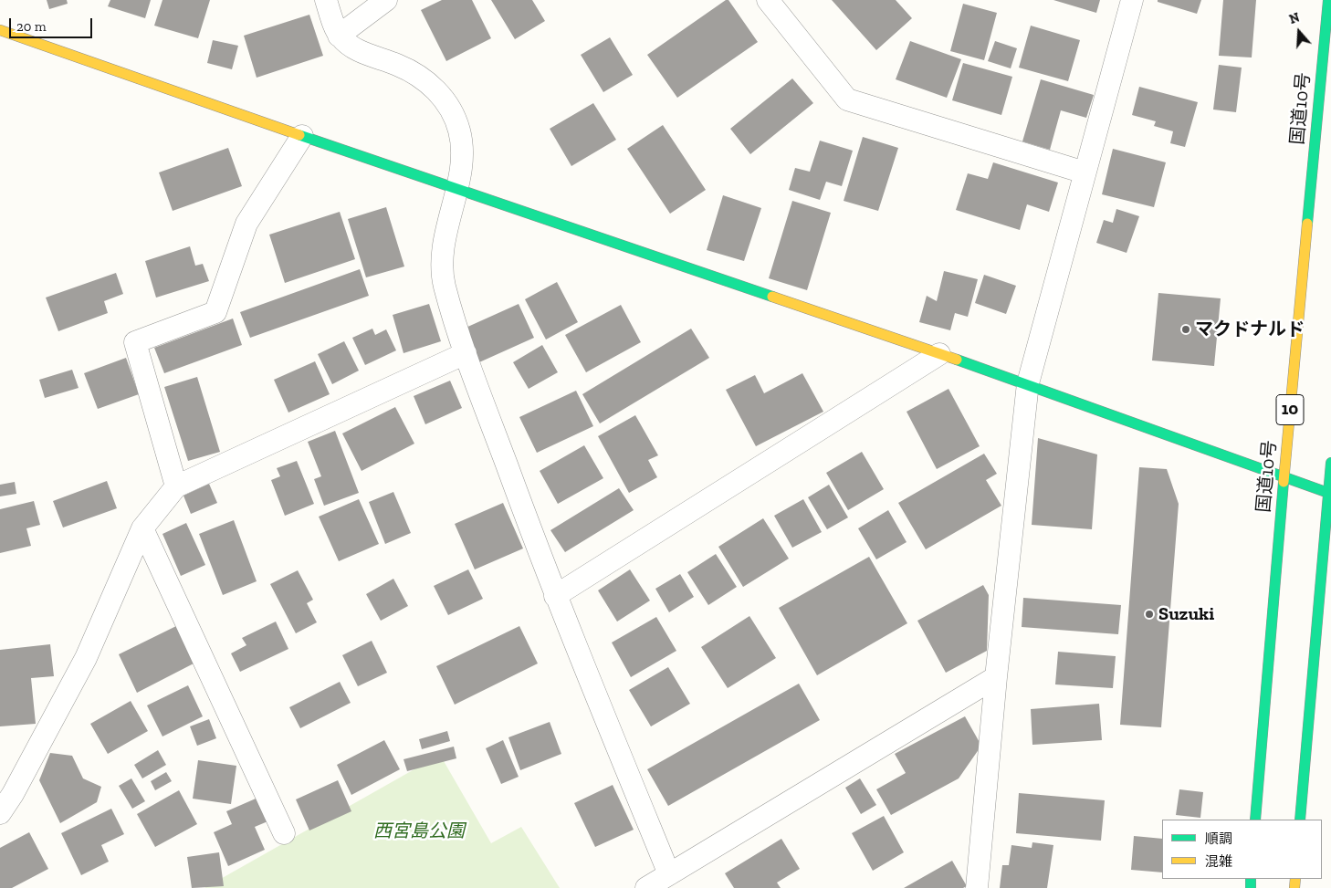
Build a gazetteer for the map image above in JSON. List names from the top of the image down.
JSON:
{
  "streets": {
    "main road": ["国道10号", "10"]
  },
  "parks": ["西宮島公園"],
  "places": ["マクドナルド", "Suzuki"],
  "legend": ["順調", "混雑"],
  "scale_bar": "20 m",
  "north": "top"
}
